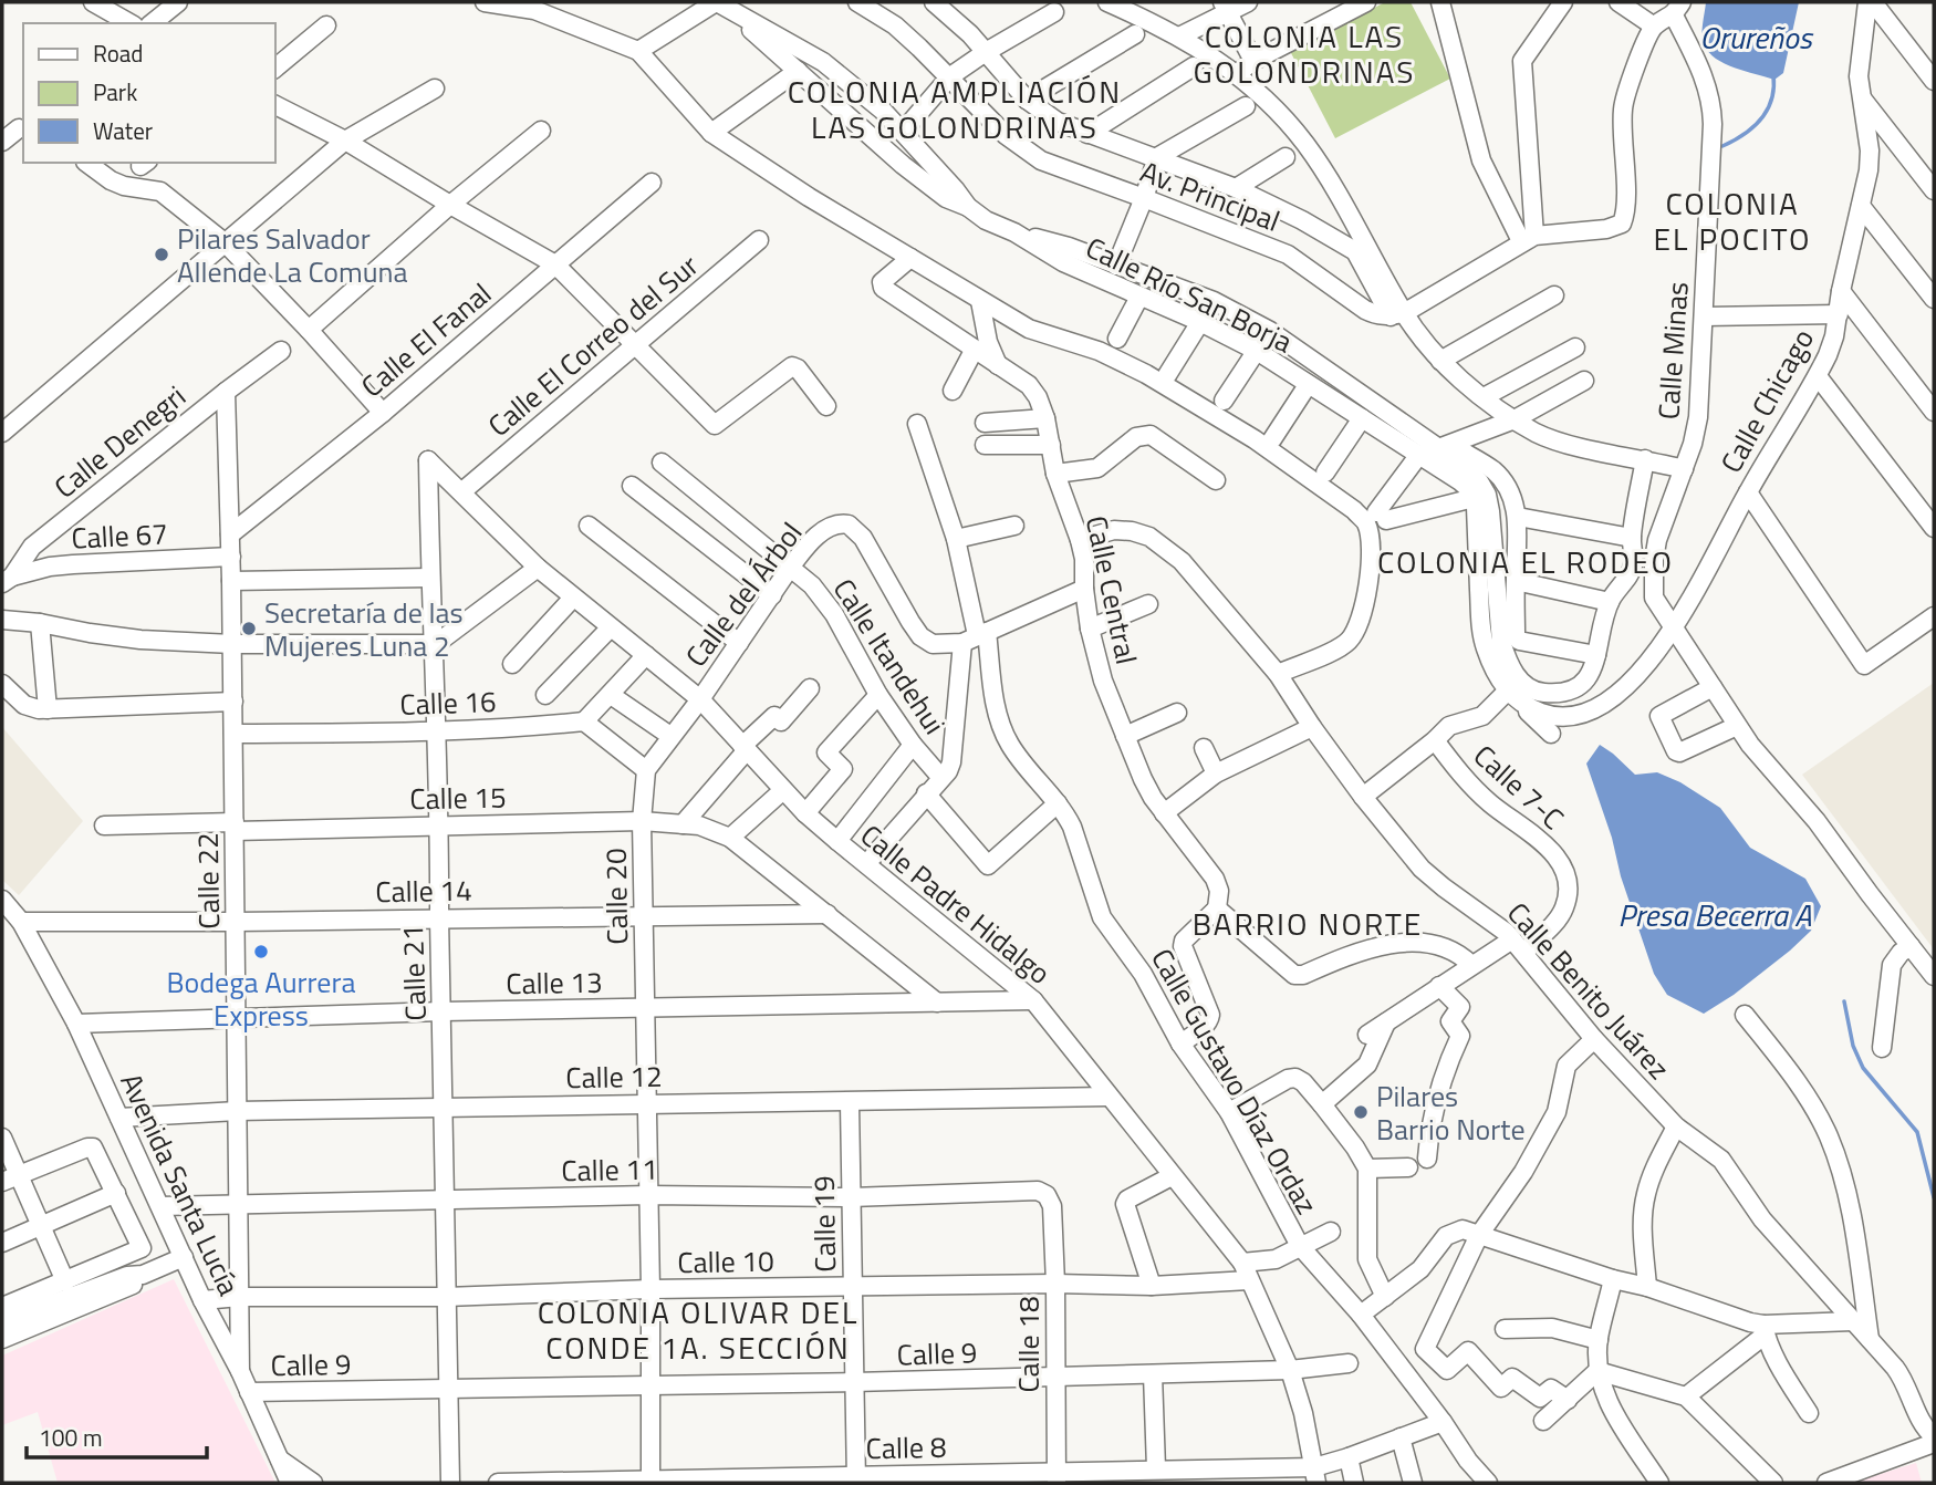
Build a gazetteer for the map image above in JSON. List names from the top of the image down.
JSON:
{
  "streets": {
    "street": [
      "Av. Principal",
      "Calle Río San Borja",
      "Calle El Fanal",
      "Calle El Correo del Sur",
      "Calle Minas",
      "Calle Chicago",
      "Calle Denegri",
      "Calle 67",
      "Calle Central",
      "Calle del Árbol",
      "Calle Itandehui",
      "Calle 16",
      "Calle 7-C",
      "Calle 15",
      "Calle 22",
      "Calle 14",
      "Calle 20",
      "Calle Padre Hidalgo",
      "Calle 21",
      "Calle 13",
      "Calle Benito Juárez",
      "Calle 12",
      "Calle Gustavo Díaz Ordaz",
      "Calle 11",
      "Avenida Santa Lucía",
      "Calle 19",
      "Calle 10",
      "Calle 18",
      "Calle 9",
      "Calle 8"
    ]
  },
  "crossings": [
    ["Calle El Fanal", "Calle 22"],
    ["Calle El Correo del Sur", "Calle Padre Hidalgo"],
    ["Calle Denegri", "Calle 67"],
    ["Calle Denegri", "Calle 22"],
    ["Calle 67", "Calle 22"],
    ["Calle Central", "Calle del Árbol"],
    ["Calle Central", "Calle Benito Juárez"],
    ["Calle del Árbol", "Calle Itandehui"],
    ["Calle del Árbol", "Calle 20"],
    ["Calle del Árbol", "Calle Padre Hidalgo"],
    ["Calle del Árbol", "Calle Gustavo Díaz Ordaz"],
    ["Calle 16", "Calle 22"],
    ["Calle 16", "Calle 21"],
    ["Calle 7-C", "Calle Benito Juárez"],
    ["Calle 15", "Calle 22"],
    ["Calle 15", "Calle 14"],
    ["Calle 15", "Calle 20"],
    ["Calle 15", "Calle 21"],
    ["Calle 15", "Calle 13"],
    ["Calle 22", "Calle 14"],
    ["Calle 22", "Calle 13"],
    ["Calle 22", "Calle 12"],
    ["Calle 22", "Calle 11"],
    ["Calle 22", "Avenida Santa Lucía"],
    ["Calle 22", "Calle 10"],
    ["Calle 14", "Calle 20"],
    ["Calle 14", "Calle 21"],
    ["Calle 14", "Avenida Santa Lucía"],
    ["Calle 20", "Calle 13"],
    ["Calle 20", "Calle 12"],
    ["Calle 20", "Calle 11"],
    ["Calle 20", "Calle 10"],
    ["Calle 20", "Calle 9"],
    ["Calle 20", "Calle 8"],
    ["Calle Padre Hidalgo", "Calle 21"],
    ["Calle Padre Hidalgo", "Calle 13"],
    ["Calle Padre Hidalgo", "Calle 12"],
    ["Calle Padre Hidalgo", "Calle 10"],
    ["Calle Padre Hidalgo", "Calle 9"],
    ["Calle Padre Hidalgo", "Calle 8"],
    ["Calle 21", "Calle 13"],
    ["Calle 21", "Calle 12"],
    ["Calle 21", "Calle 11"],
    ["Calle 21", "Calle 10"],
    ["Calle 21", "Calle 9"],
    ["Calle 13", "Avenida Santa Lucía"],
    ["Calle 12", "Avenida Santa Lucía"],
    ["Calle 12", "Calle 19"],
    ["Calle Gustavo Díaz Ordaz", "Calle 10"],
    ["Calle Gustavo Díaz Ordaz", "Calle 8"],
    ["Calle 11", "Avenida Santa Lucía"],
    ["Calle 11", "Calle 19"],
    ["Calle 11", "Calle 18"],
    ["Avenida Santa Lucía", "Calle 10"],
    ["Avenida Santa Lucía", "Calle 9"],
    ["Calle 19", "Calle 10"],
    ["Calle 19", "Calle 9"],
    ["Calle 19", "Calle 8"],
    ["Calle 10", "Calle 18"],
    ["Calle 18", "Calle 9"],
    ["Calle 18", "Calle 8"]
  ],
  "districts": [
    "COLONIA LAS GOLONDRINAS",
    "COLONIA AMPLIACIÓN LAS GOLONDRINAS",
    "COLONIA EL POCITO",
    "COLONIA EL RODEO",
    "BARRIO NORTE",
    "COLONIA OLIVAR DEL CONDE 1A. SECCIÓN"
  ],
  "water": ["Orureños", "Presa Becerra A"],
  "places": [
    "Pilares Salvador Allende La Comuna",
    "Secretaría de las Mujeres Luna 2",
    "Bodega Aurrera Express",
    "Pilares Barrio Norte"
  ],
  "legend": ["Road", "Park", "Water"],
  "scale_bar": "100 m"
}
